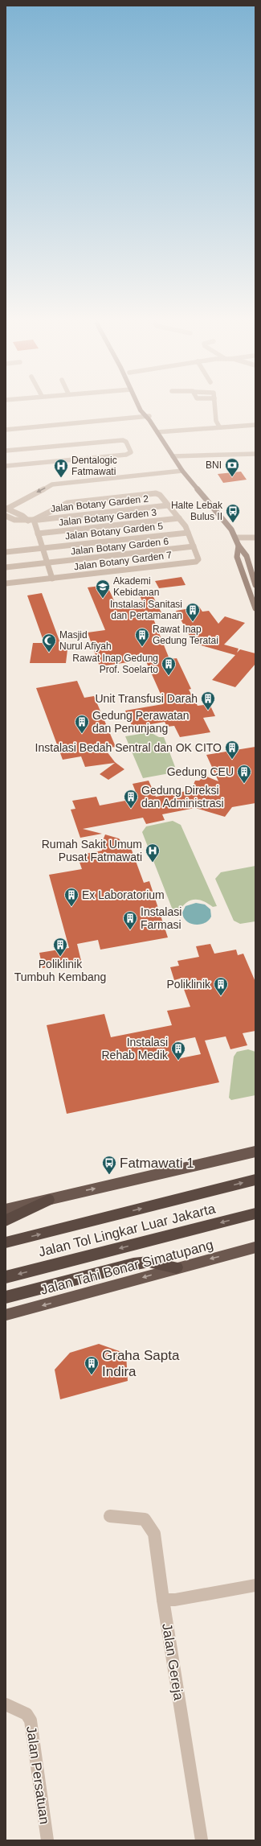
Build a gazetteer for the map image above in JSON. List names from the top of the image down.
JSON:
{
  "streets": {
    "highway": ["Jalan Tol Lingkar Luar Jakarta", "Jalan Tahi Bonar Simatupang"],
    "street": [
      "Jalan Botany Garden 2",
      "Jalan Botany Garden 3",
      "Jalan Botany Garden 5",
      "Jalan Botany Garden 6",
      "Jalan Botany Garden 7",
      "Jalan Gereja",
      "Jalan Persatuan"
    ]
  },
  "crossings": [
    ["Jalan Botany Garden 6", "Jalan Botany Garden 7"]
  ],
  "places": {
    "bank": ["BNI"],
    "hospital": ["Dentalogic Fatmawati", "Rumah Sakit Umum Pusat Fatmawati"],
    "bus stop": ["Halte Lebak Bulus II", "Fatmawati 1"],
    "school or university": ["Akademi Kebidanan"],
    "building": [
      "Instalasi Sanitasi dan Pertamanan",
      "Rawat Inap Gedung Teratai",
      "Rawat Inap Gedung Prof. Soelarto",
      "Unit Transfusi Darah",
      "Gedung Perawatan dan Penunjang",
      "Instalasi Bedah Sentral dan OK CITO",
      "Gedung CEU",
      "Gedung Direksi dan Administrasi",
      "Ex Laboratorium",
      "Instalasi Farmasi",
      "Poliklinik Tumbuh Kembang",
      "Poliklinik",
      "Instalasi Rehab Medik",
      "Graha Sapta Indira"
    ],
    "mosque": ["Masjid Nurul Afiyah"]
  }
}
